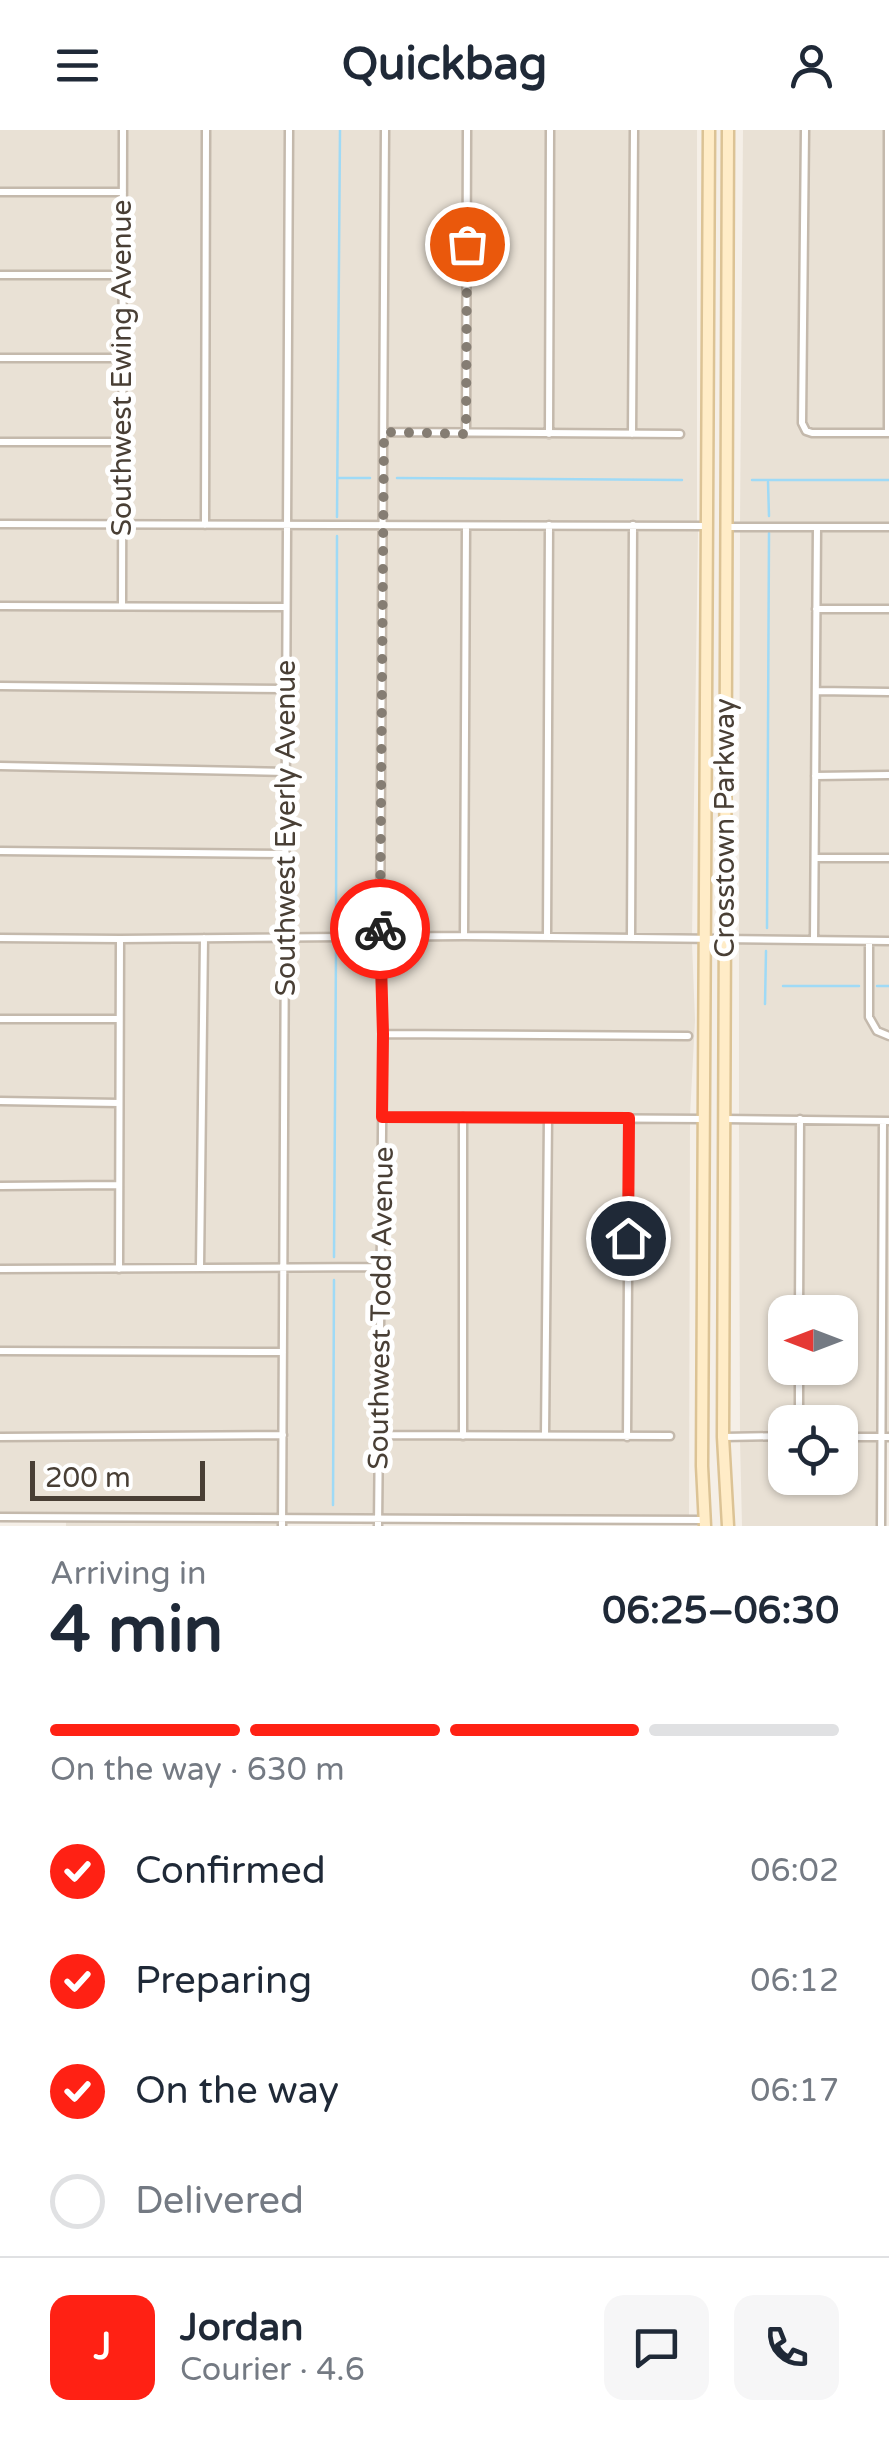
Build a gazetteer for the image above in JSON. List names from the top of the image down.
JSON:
{
  "streets": {
    "main road": ["Crosstown Parkway"],
    "street": ["Southwest Ewing Avenue", "Southwest Eyerly Avenue", "Southwest Todd Avenue"]
  },
  "scale_bar": "200 m",
  "north": "left",
  "page": {
    "header": "Quickbag",
    "scale": "200 m",
    "heading": ["4 min", "Arriving in", "06:25–06:30"],
    "panel": ["Jordan", "Courier · 4.6"],
    "bar": "On the way · 630 m",
    "list": [
      ["Confirmed", "06:02"],
      ["Preparing", "06:12"],
      ["On the way", "06:17"],
      "Delivered"
    ],
    "round": "J"
  }
}
